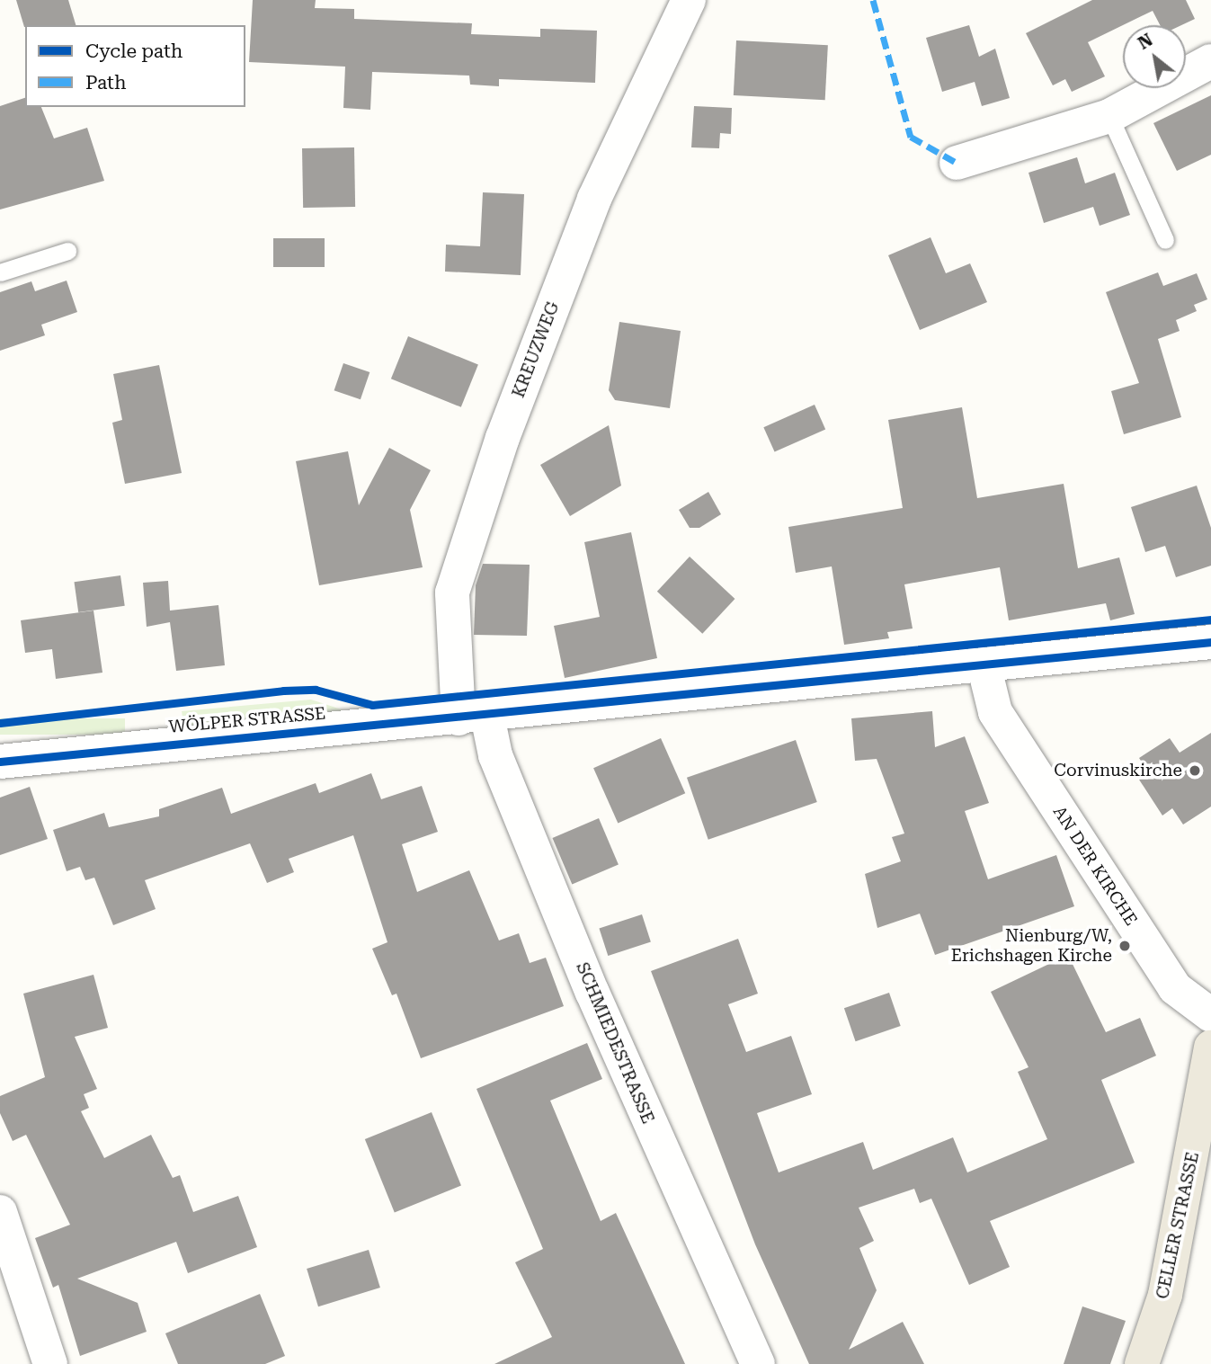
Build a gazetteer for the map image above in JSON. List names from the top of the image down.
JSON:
{
  "streets": {
    "main road": ["CELLER STRASSE"],
    "street": [
      "KREUZWEG",
      "WÖLPER STRASSE",
      "AN DER KIRCHE",
      "SCHMIEDESTRASSE"
    ]
  },
  "crossings": [
    ["KREUZWEG", "WÖLPER STRASSE"],
    ["KREUZWEG", "SCHMIEDESTRASSE"],
    ["WÖLPER STRASSE", "AN DER KIRCHE"],
    ["WÖLPER STRASSE", "SCHMIEDESTRASSE"]
  ],
  "places": ["Corvinuskirche", "Nienburg/W, Erichshagen Kirche"],
  "legend": ["Cycle path", "Path"],
  "north": "top left"
}
